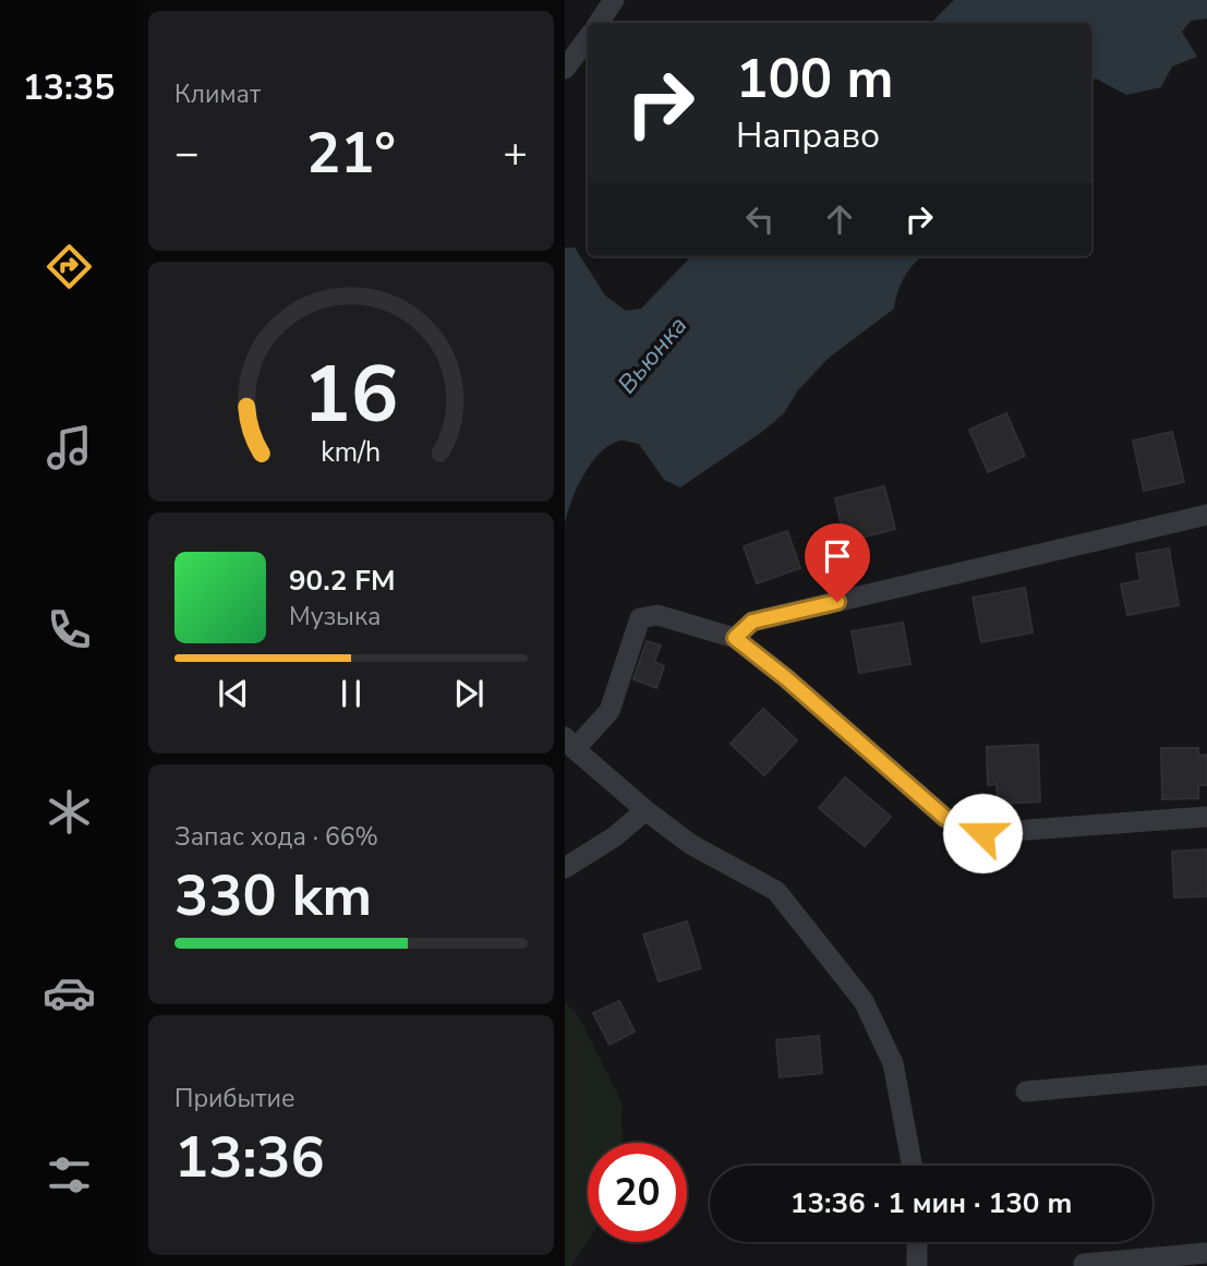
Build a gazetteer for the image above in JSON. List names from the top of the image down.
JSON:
{
  "water": ["Вьюнка"],
  "page": {
    "tabs": "13:35",
    "tile": [
      "Климат",
      ["Запас хода · 66%", "330 km"],
      ["Прибытие", "13:36"]
    ],
    "turn": ["100 m", "Направо"],
    "heat": ["−", "21°", "+"],
    "song": ["90.2 FM", "Музыка"],
    "limit": "20",
    "trip": "13:36 · 1 мин · 130 m",
    "gauge": ["16", "km/h"]
  }
}
